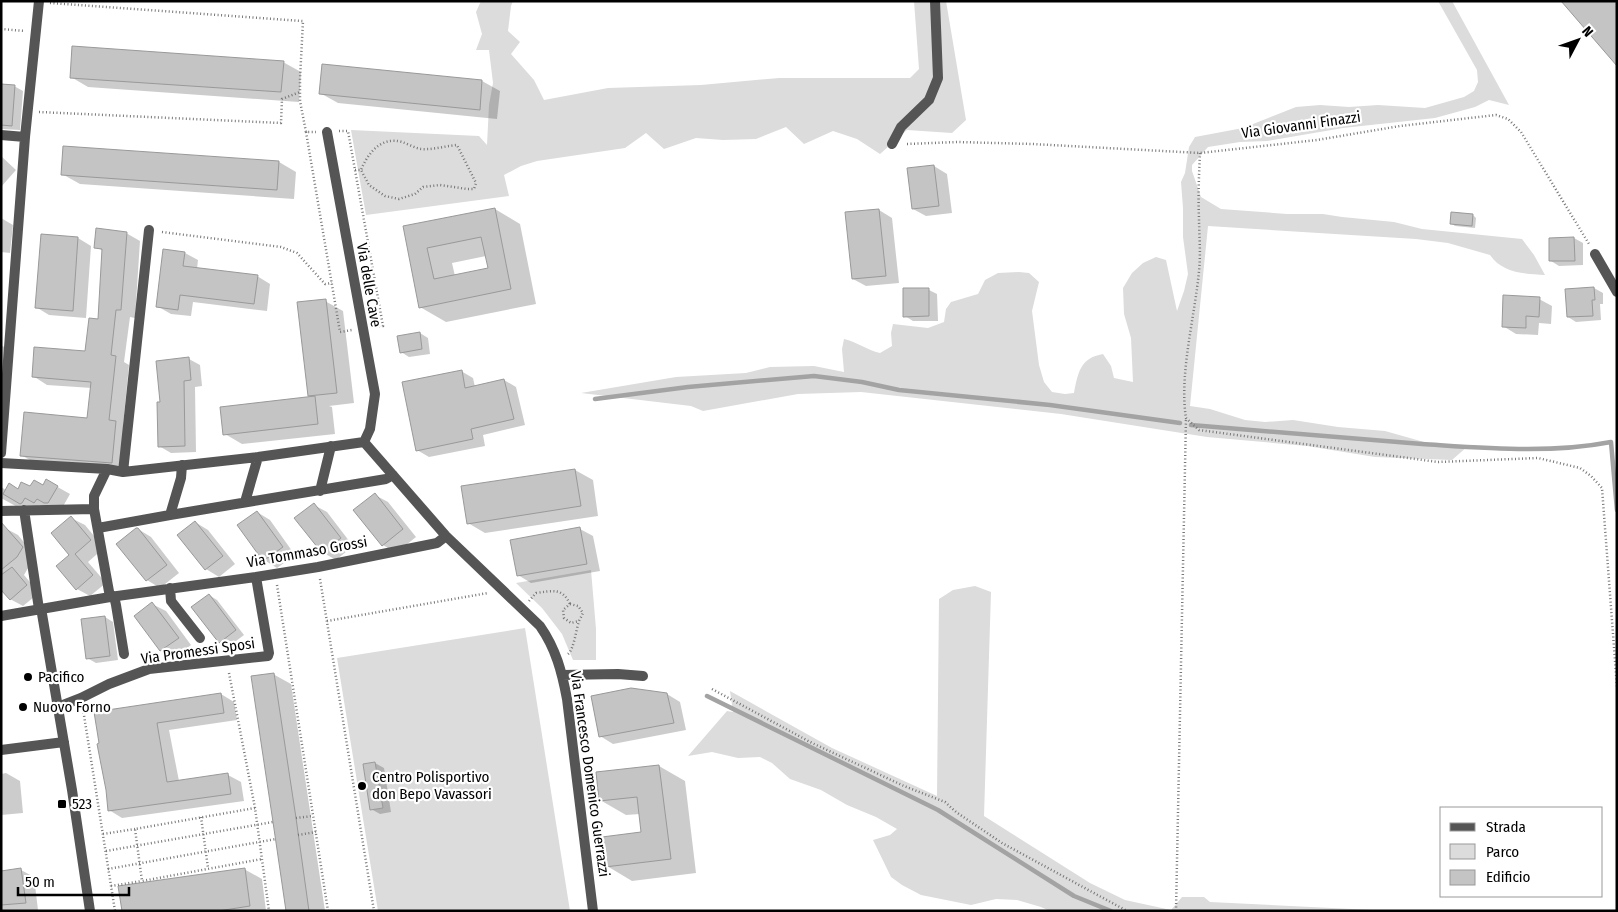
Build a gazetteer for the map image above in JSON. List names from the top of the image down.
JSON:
{
  "streets": {
    "street": [
      "Via delle Cave",
      "Via Tommaso Grossi",
      "Via Promessi Sposi",
      "Via Francesco Domenico Guerrazzi"
    ],
    "path": ["Via Giovanni Finazzi"]
  },
  "crossings": [
    ["Via Tommaso Grossi", "Via Promessi Sposi"],
    ["Via Tommaso Grossi", "Via Francesco Domenico Guerrazzi"]
  ],
  "places": {
    "other": ["Pacifico", "Nuovo Forno", "Centro Polisportivo don Bepo Vavassori"],
    "transit": ["523"]
  },
  "legend": ["Strada", "Parco", "Edificio"],
  "scale_bar": "50 m",
  "north": "top right"
}
